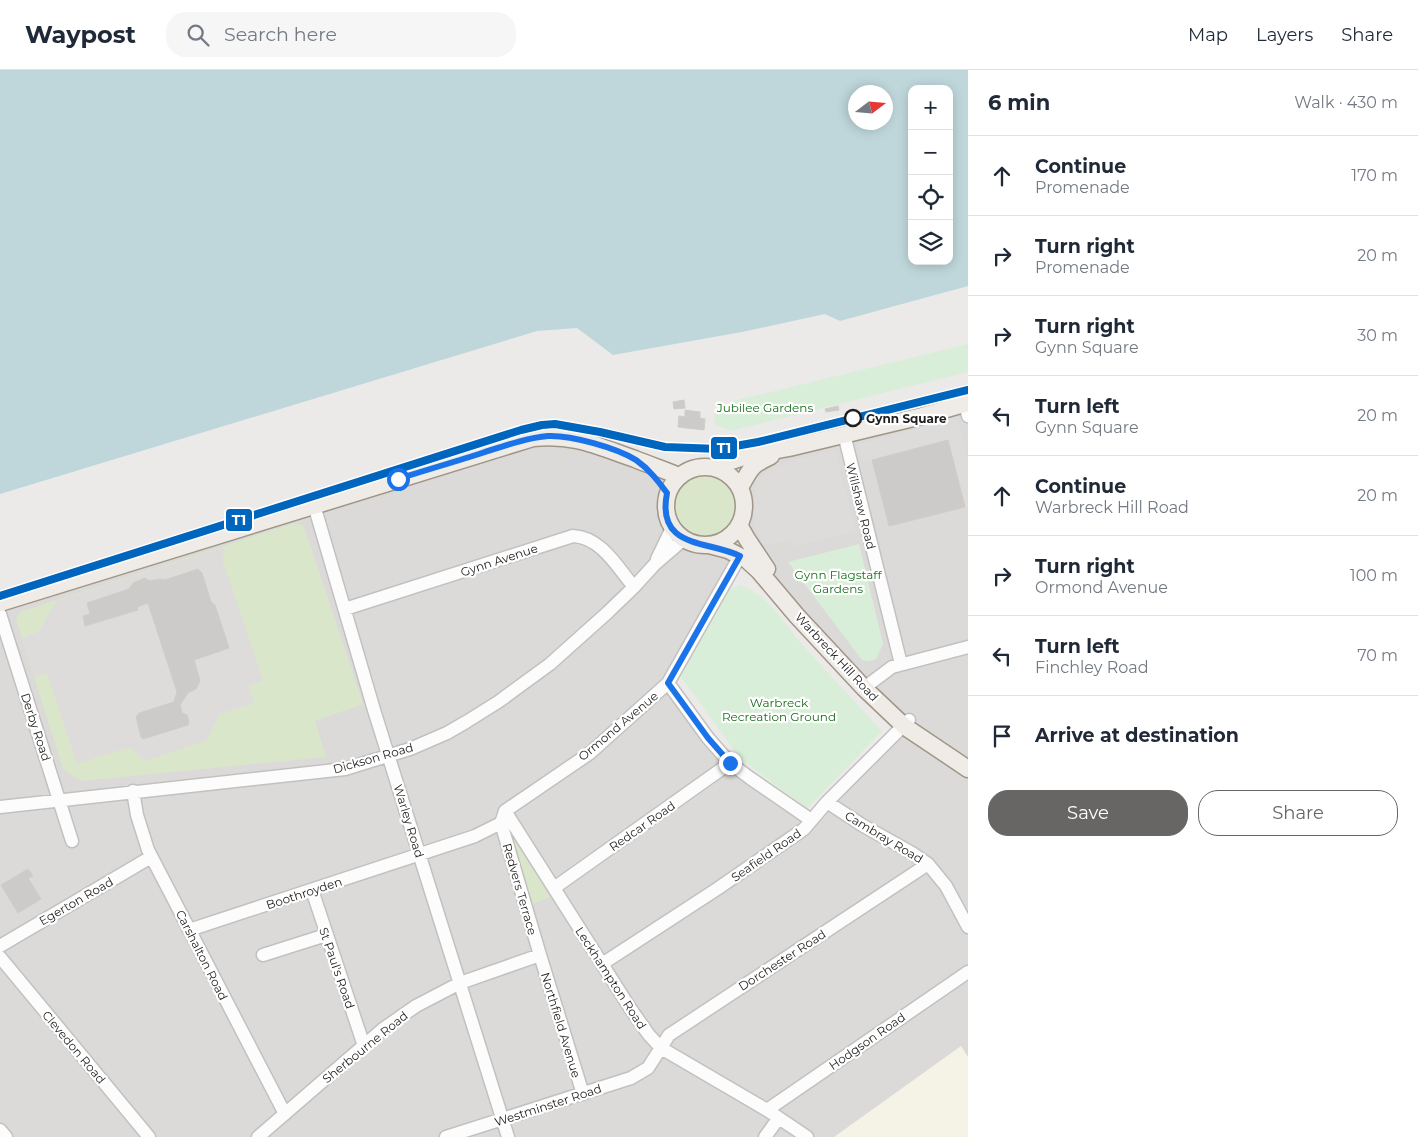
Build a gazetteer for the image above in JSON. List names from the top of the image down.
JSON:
{
  "streets": {
    "main road": ["Warbreck Hill Road"],
    "street": [
      "Willshaw Road",
      "Gynn Avenue",
      "Ormond Avenue",
      "Derby Road",
      "Dickson Road",
      "Warley Road",
      "Redcar Road",
      "Cambray Road",
      "Seafield Road",
      "Redvers Terrace",
      "Boothroyden",
      "Egerton Road",
      "Carshalton Road",
      "Dorchester Road",
      "St Paul's Road",
      "Leckhampton Road",
      "Northfield Avenue",
      "Hodgson Road",
      "Clevedon Road",
      "Sherbourne Road",
      "Westminster Road"
    ]
  },
  "crossings": [
    ["Gynn Avenue", "Dickson Road"],
    ["Gynn Avenue", "Warley Road"],
    ["Warbreck Hill Road", "Ormond Avenue"],
    ["Warbreck Hill Road", "Dickson Road"],
    ["Warbreck Hill Road", "Seafield Road"],
    ["Ormond Avenue", "Warley Road"],
    ["Ormond Avenue", "Redvers Terrace"],
    ["Ormond Avenue", "Boothroyden"],
    ["Ormond Avenue", "Leckhampton Road"],
    ["Derby Road", "Dickson Road"],
    ["Dickson Road", "Warley Road"],
    ["Dickson Road", "Carshalton Road"],
    ["Warley Road", "Boothroyden"],
    ["Warley Road", "Sherbourne Road"],
    ["Warley Road", "Westminster Road"],
    ["Redcar Road", "Leckhampton Road"],
    ["Cambray Road", "Seafield Road"],
    ["Cambray Road", "Dorchester Road"],
    ["Seafield Road", "Leckhampton Road"],
    ["Redvers Terrace", "Leckhampton Road"],
    ["Redvers Terrace", "Northfield Avenue"],
    ["Redvers Terrace", "Sherbourne Road"],
    ["Boothroyden", "Carshalton Road"],
    ["Boothroyden", "St Paul's Road"],
    ["Egerton Road", "Carshalton Road"],
    ["Carshalton Road", "Sherbourne Road"],
    ["Dorchester Road", "Leckhampton Road"],
    ["Dorchester Road", "Westminster Road"],
    ["St Paul's Road", "Sherbourne Road"],
    ["Leckhampton Road", "Hodgson Road"],
    ["Northfield Avenue", "Sherbourne Road"],
    ["Northfield Avenue", "Westminster Road"]
  ],
  "parks": ["Jubilee Gardens", "Gynn Flagstaff Gardens", "Warbreck Recreation Ground"],
  "places": ["Gynn Square"],
  "lines": ["transit line T1"],
  "north": "right",
  "page": {
    "header": "Waypost",
    "search": "Search here",
    "nav": ["Map", "Layers", "Share"],
    "heading": ["6 min", "Walk · 430 m"],
    "map_buttons": ["+", "−"],
    "list": [
      ["Continue", "Promenade", "170 m"],
      ["Turn right", "Promenade", "20 m"],
      ["Turn right", "Gynn Square", "30 m"],
      ["Turn left", "Gynn Square", "20 m"],
      ["Continue", "Warbreck Hill Road", "20 m"],
      ["Turn right", "Ormond Avenue", "100 m"],
      ["Turn left", "Finchley Road", "70 m"],
      "Arrive at destination"
    ],
    "buttons": ["Save", "Share"]
  }
}
